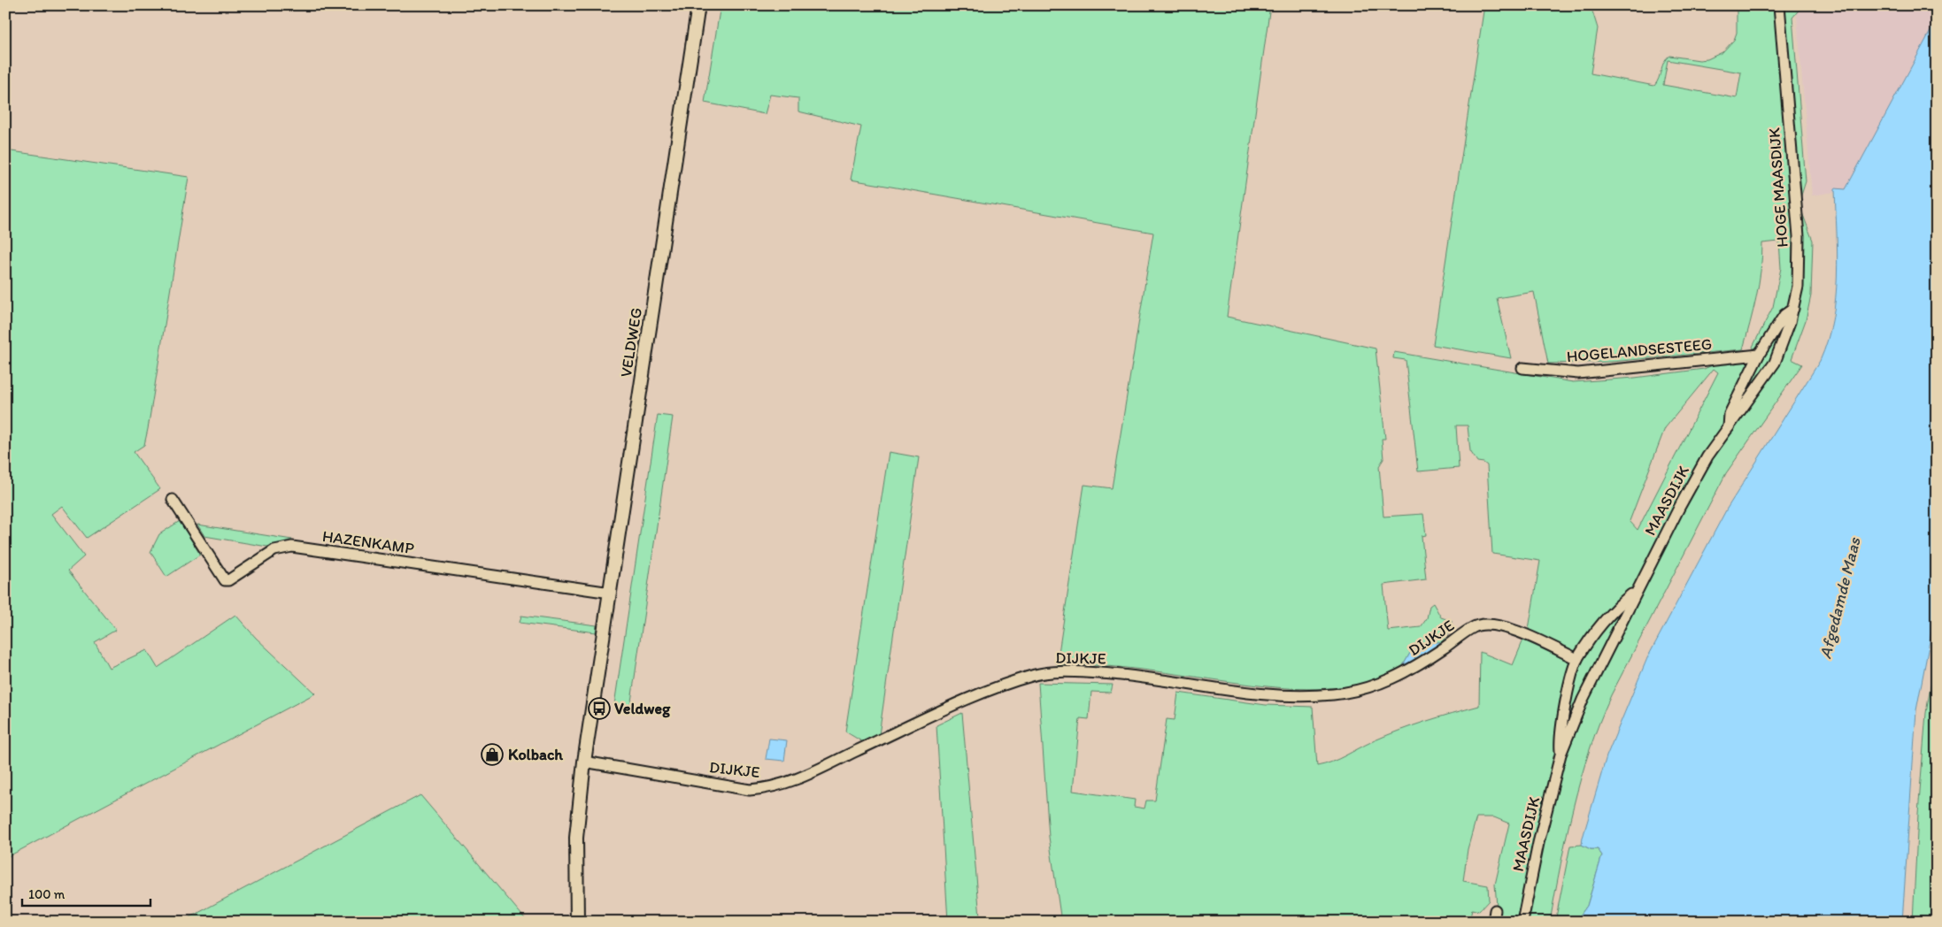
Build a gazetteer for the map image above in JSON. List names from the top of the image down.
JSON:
{
  "streets": {
    "street": [
      "HOGE MAASDIJK",
      "VELDWEG",
      "HOGELANDSESTEEG",
      "MAASDIJK",
      "HAZENKAMP",
      "DIJKJE"
    ]
  },
  "crossings": [
    ["HOGE MAASDIJK", "MAASDIJK"],
    ["VELDWEG", "HAZENKAMP"],
    ["VELDWEG", "DIJKJE"],
    ["HOGELANDSESTEEG", "MAASDIJK"],
    ["MAASDIJK", "DIJKJE"]
  ],
  "water": ["Afgedamde Maas"],
  "places": {
    "bus stop": ["Veldweg"],
    "shop": ["Kolbach"]
  },
  "scale_bar": "100 m"
}
